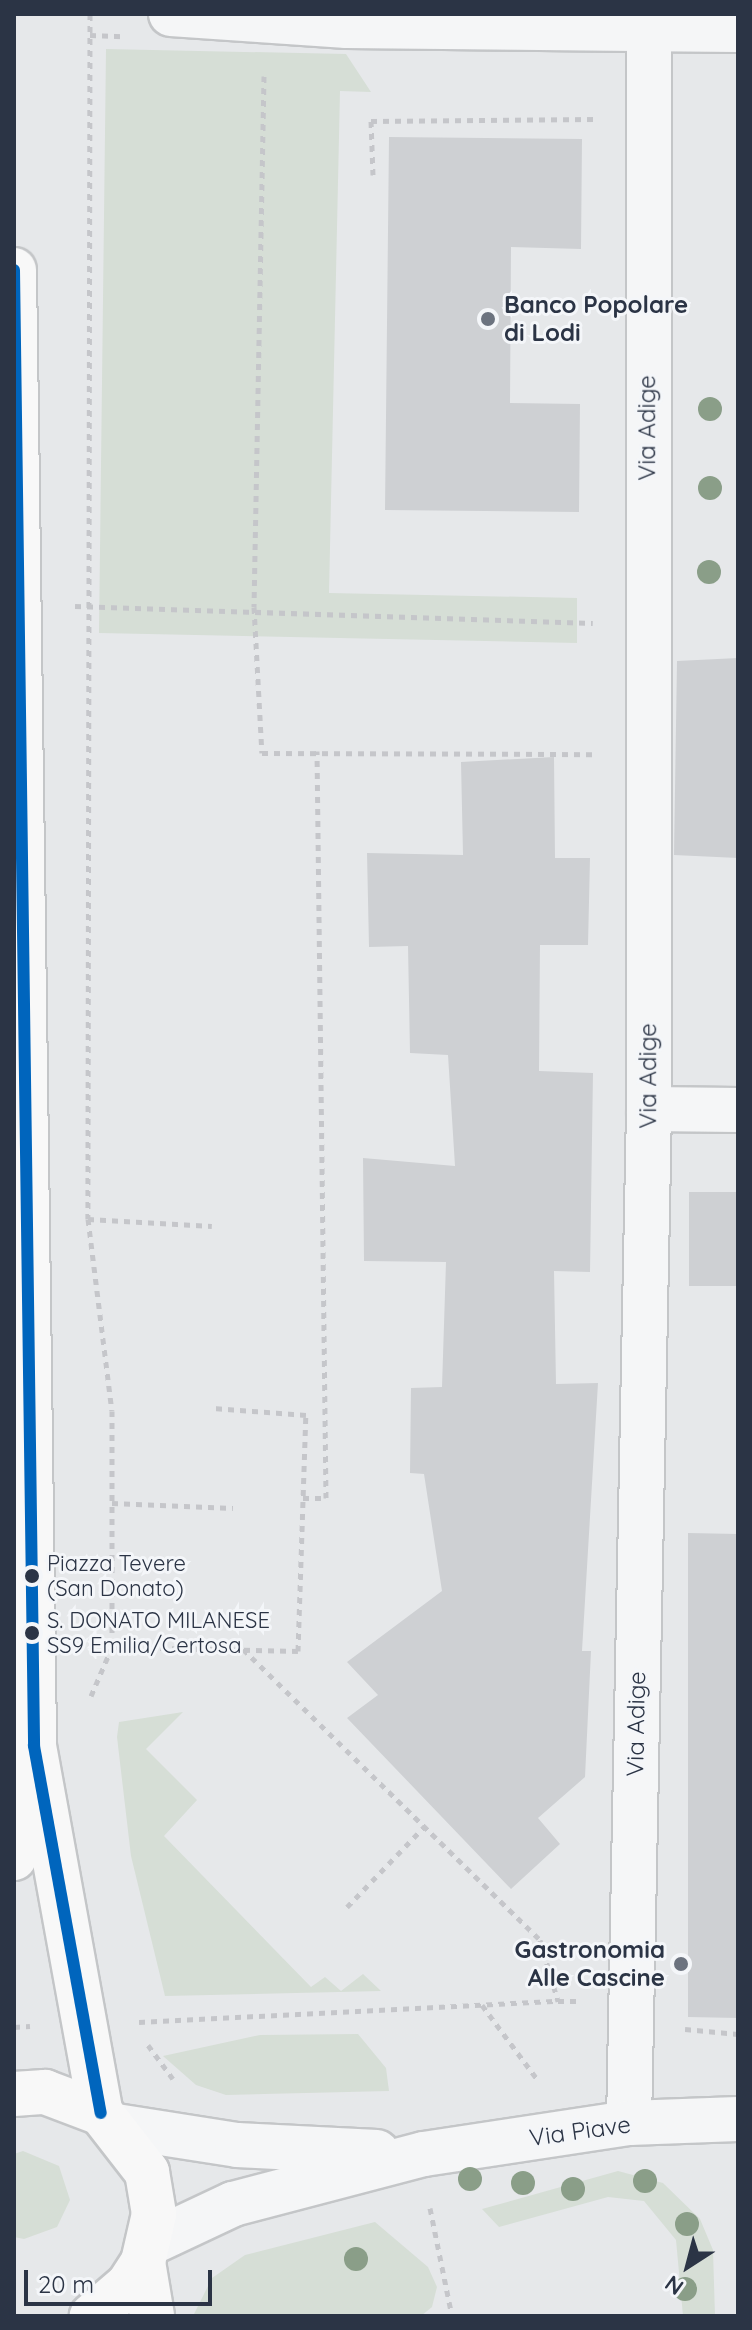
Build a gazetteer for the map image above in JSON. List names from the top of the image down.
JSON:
{
  "streets": {
    "street": ["Via Adige", "Via Piave"]
  },
  "crossings": [
    ["Via Adige", "Via Piave"]
  ],
  "places": [
    "Banco Popolare di Lodi",
    "Piazza Tevere (San Donato)",
    "S. DONATO MILANESE SS9 Emilia/Certosa",
    "Gastronomia Alle Cascine"
  ],
  "scale_bar": "20 m",
  "north": "bottom left"
}
